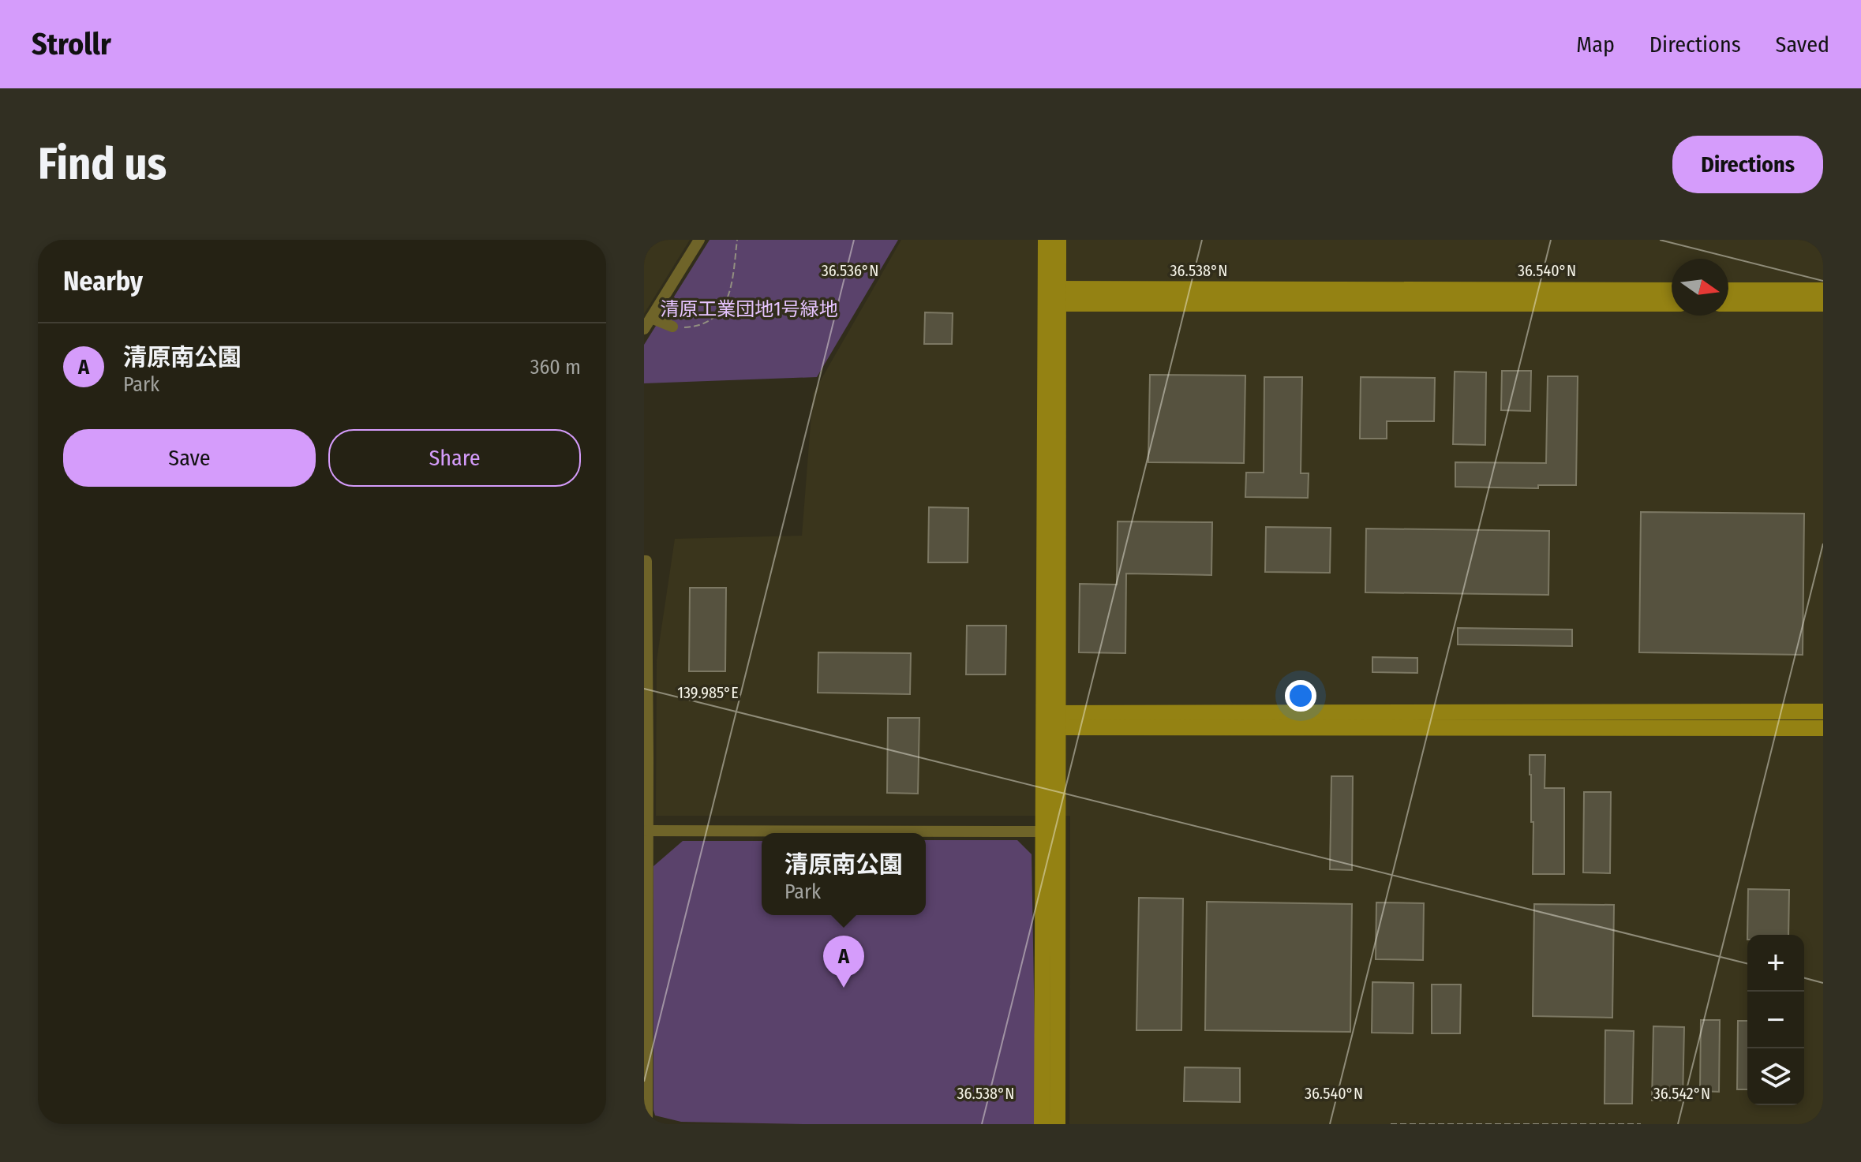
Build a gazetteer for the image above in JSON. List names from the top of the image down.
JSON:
{
  "parks": ["清原工業団地1号緑地"],
  "north": "right",
  "page": {
    "header": "Strollr",
    "nav": ["Map", "Directions", "Saved"],
    "buttons": [
      "Directions",
      ["Save", "Share"]
    ],
    "title": "Find us",
    "heading": "Nearby",
    "list": [
      {
        "mark": "A",
        "name": "清原南公園",
        "note": "Park",
        "value": "360 m"
      }
    ],
    "popup": ["清原南公園", "Park"],
    "map_buttons": ["+", "−"],
    "pins": "A"
  },
  "coordinates": [
    "36.536°N",
    "36.538°N",
    "36.540°N",
    "139.985°E",
    "36.542°N"
  ]
}
